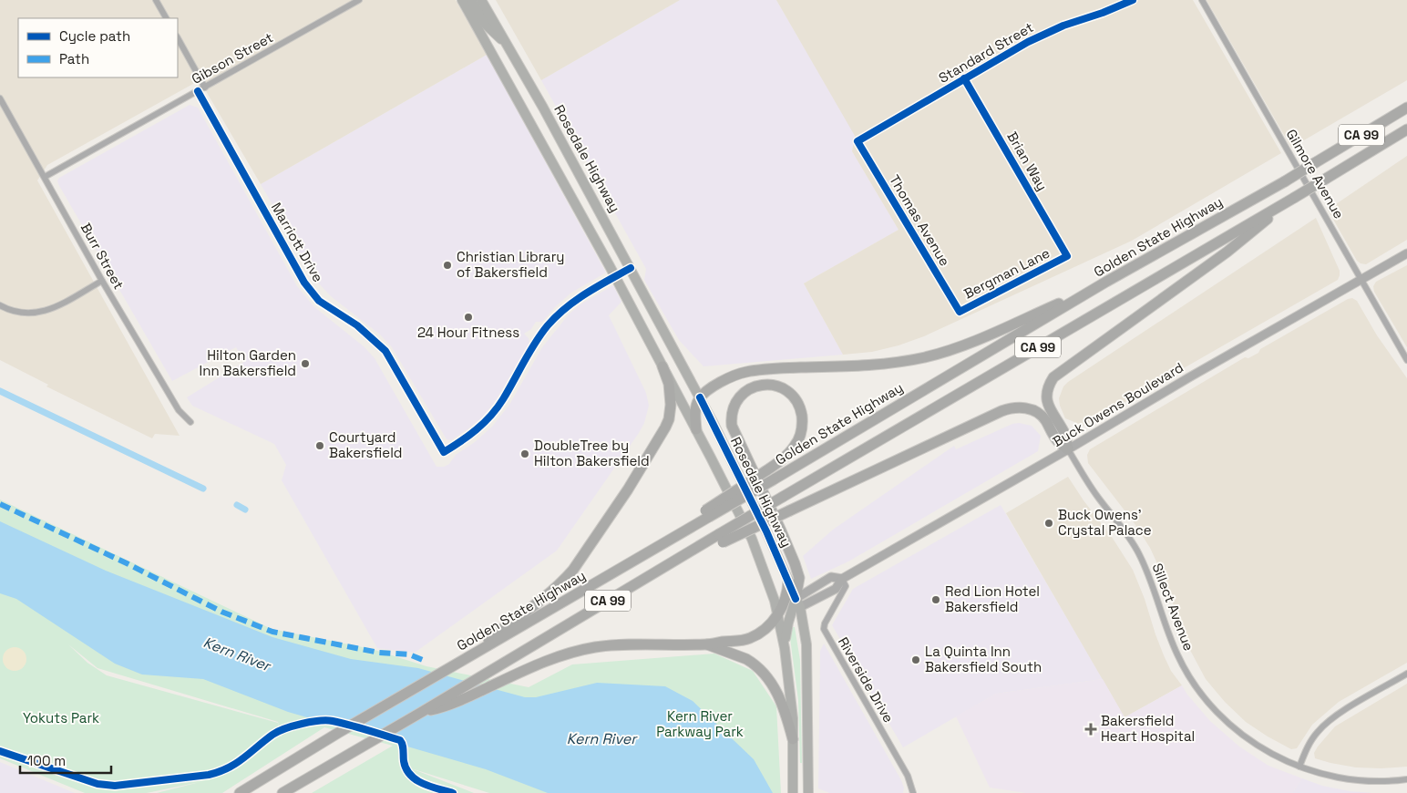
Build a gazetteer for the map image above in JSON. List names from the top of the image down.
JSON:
{
  "streets": {
    "highway": ["CA 99", "Golden State Highway"],
    "main road": ["Rosedale Highway", "Buck Owens Boulevard"],
    "street": [
      "Standard Street",
      "Gibson Street",
      "Brian Way",
      "Gilmore Avenue",
      "Thomas Avenue",
      "Marriott Drive",
      "Burr Street",
      "Bergman Lane",
      "Sillect Avenue",
      "Riverside Drive"
    ]
  },
  "crossings": [
    ["Standard Street", "Brian Way"],
    ["Standard Street", "Thomas Avenue"],
    ["Gibson Street", "Marriott Drive"],
    ["Gibson Street", "Burr Street"],
    ["Rosedale Highway", "Marriott Drive"],
    ["Brian Way", "Bergman Lane"],
    ["Gilmore Avenue", "Buck Owens Boulevard"],
    ["Thomas Avenue", "Bergman Lane"],
    ["Buck Owens Boulevard", "Sillect Avenue"],
    ["Buck Owens Boulevard", "Riverside Drive"]
  ],
  "water": ["Kern River"],
  "parks": ["Kern River Parkway Park", "Yokuts Park"],
  "places": {
    "other": [
      "Christian Library of Bakersfield",
      "24 Hour Fitness",
      "Hilton Garden Inn Bakersfield",
      "Courtyard Bakersfield",
      "DoubleTree by Hilton Bakersfield",
      "Buck Owens' Crystal Palace",
      "Red Lion Hotel Bakersfield",
      "La Quinta Inn Bakersfield South"
    ],
    "health": ["Bakersfield Heart Hospital"]
  },
  "legend": ["Cycle path", "Path"],
  "scale_bar": "100 m"
}
